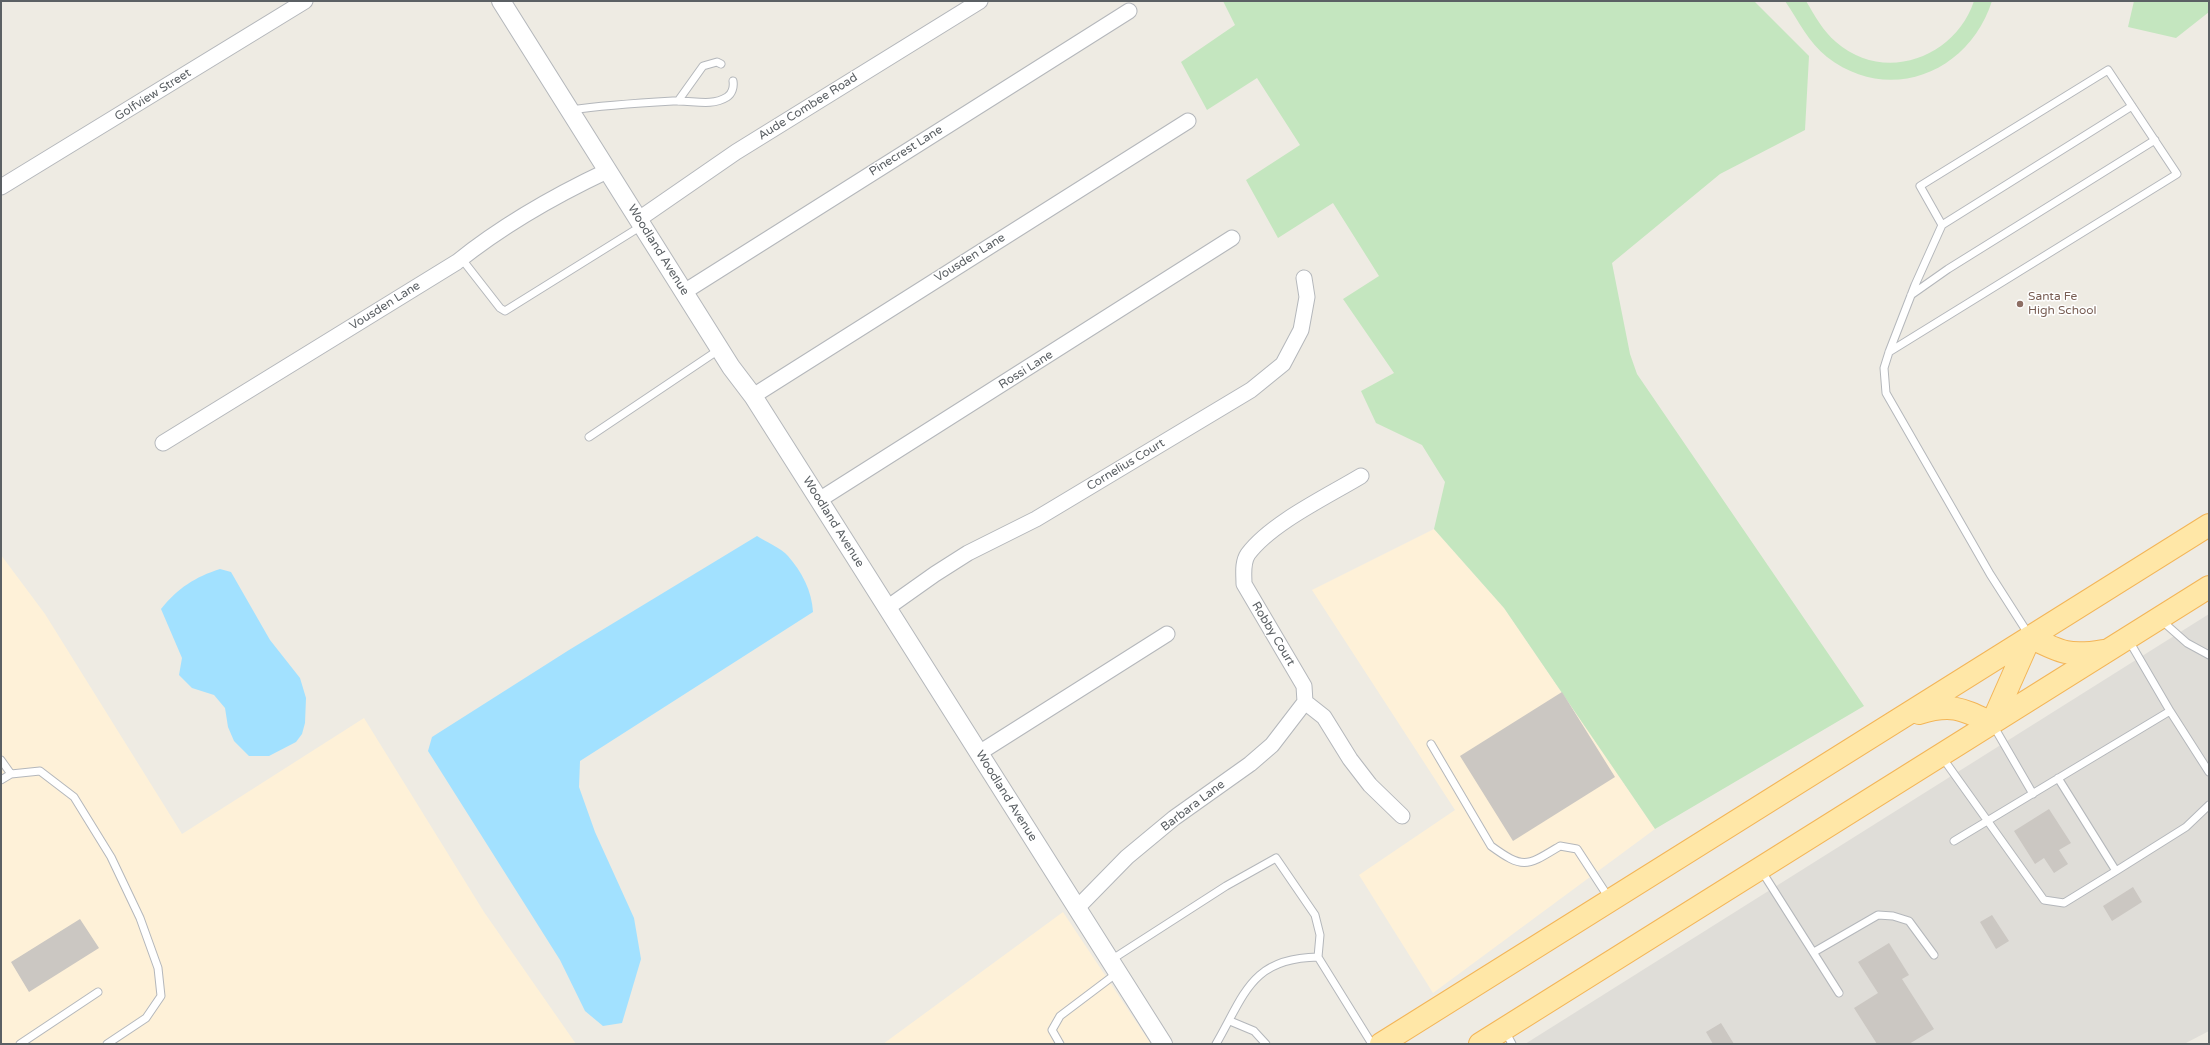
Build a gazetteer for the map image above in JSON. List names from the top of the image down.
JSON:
{
  "streets": {
    "street": [
      "Golfview Street",
      "Aude Combee Road",
      "Pinecrest Lane",
      "Woodland Avenue",
      "Vousden Lane",
      "Rossi Lane",
      "Cornelius Court",
      "Robby Court",
      "Barbara Lane"
    ]
  },
  "crossings": [
    ["Aude Combee Road", "Woodland Avenue"],
    ["Pinecrest Lane", "Woodland Avenue"],
    ["Woodland Avenue", "Vousden Lane"],
    ["Woodland Avenue", "Rossi Lane"],
    ["Woodland Avenue", "Cornelius Court"],
    ["Woodland Avenue", "Barbara Lane"],
    ["Robby Court", "Barbara Lane"]
  ],
  "places": ["Santa Fe High School"]
}
